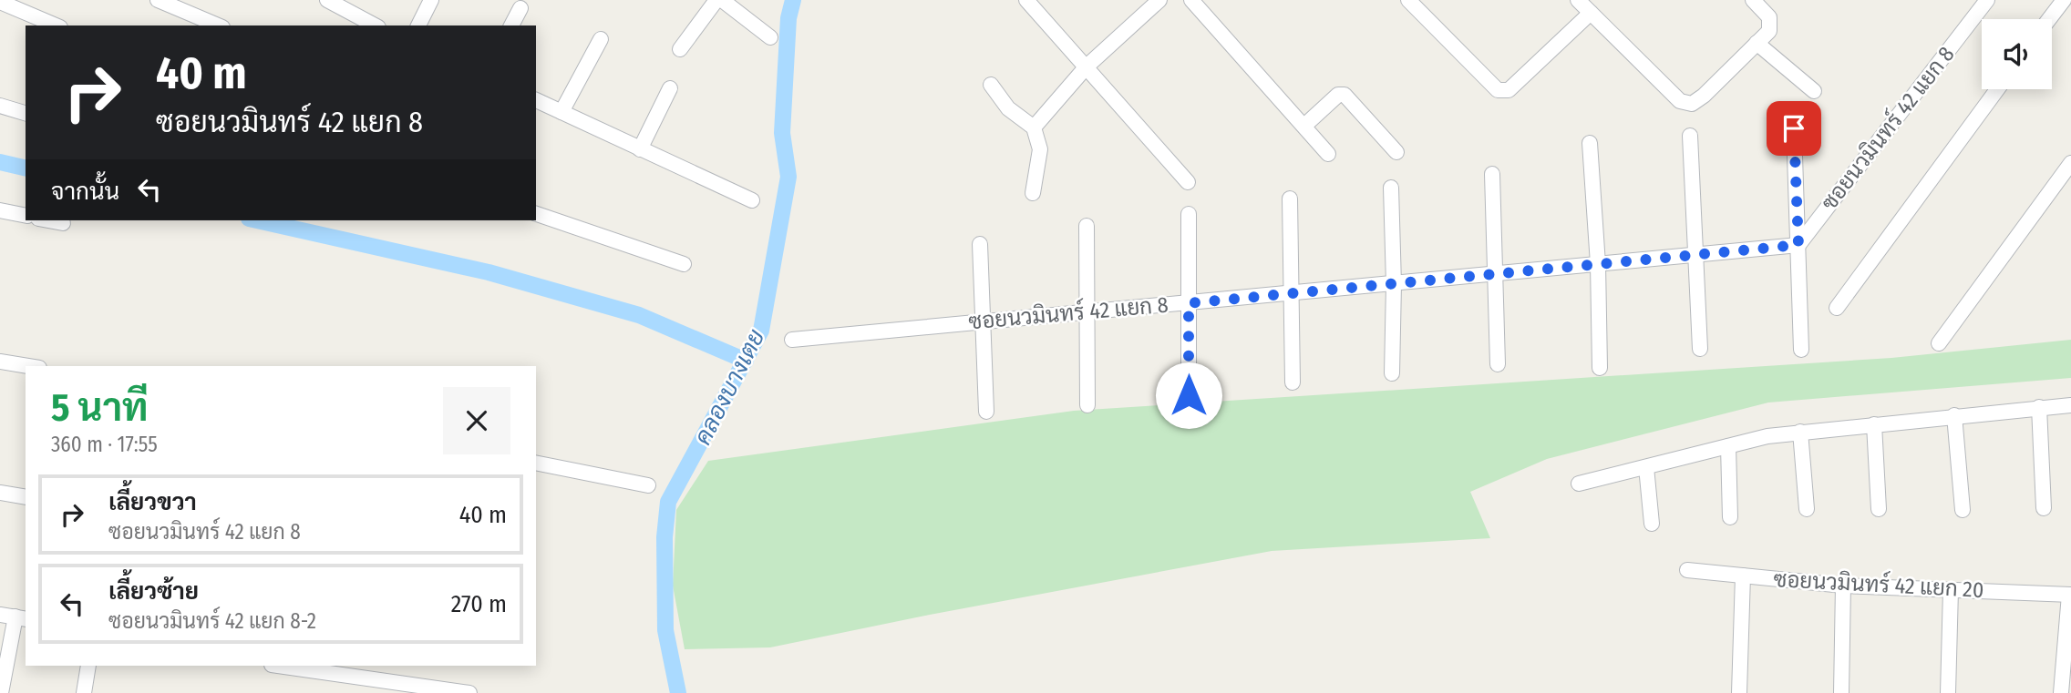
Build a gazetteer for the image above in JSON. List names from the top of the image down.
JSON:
{
  "streets": {
    "street": ["ซอยนวมินทร์ 42 แยก 8", "ซอยนวมินทร์ 42 แยก 20"]
  },
  "water": ["คลองบางเตย"],
  "page": {
    "turn": ["40 m", "ซอยนวมินทร์ 42 แยก 8"],
    "then": "จากนั้น",
    "heading": ["5 นาที", "360 m · 17:55"],
    "list": [
      {
        "name": "เลี้ยวขวา",
        "note": "ซอยนวมินทร์ 42 แยก 8",
        "value": "40 m"
      },
      {
        "name": "เลี้ยวซ้าย",
        "note": "ซอยนวมินทร์ 42 แยก 8-2",
        "value": "270 m"
      }
    ]
  }
}
